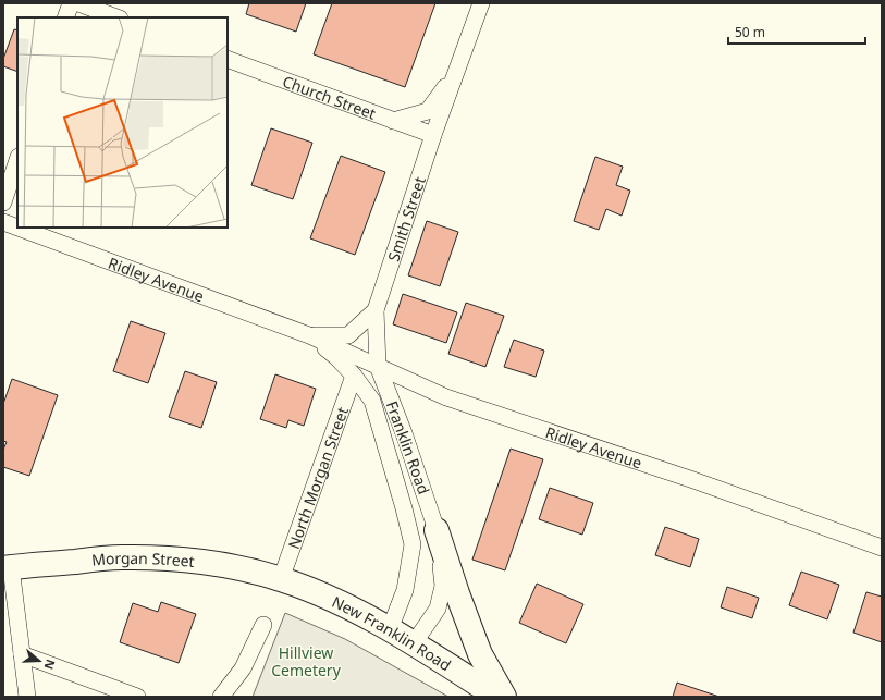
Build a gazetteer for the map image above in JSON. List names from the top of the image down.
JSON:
{
  "streets": {
    "highway": ["Morgan Street", "New Franklin Road"],
    "street": [
      "Church Street",
      "Smith Street",
      "Ridley Avenue",
      "Franklin Road",
      "North Morgan Street"
    ]
  },
  "crossings": [
    ["Church Street", "Smith Street"],
    ["Smith Street", "Ridley Avenue"],
    ["Smith Street", "Franklin Road"],
    ["Ridley Avenue", "Franklin Road"],
    ["Ridley Avenue", "North Morgan Street"],
    ["Franklin Road", "North Morgan Street"],
    ["Franklin Road", "New Franklin Road"],
    ["North Morgan Street", "Morgan Street"],
    ["North Morgan Street", "New Franklin Road"],
    ["Morgan Street", "New Franklin Road"]
  ],
  "parks": ["Hillview Cemetery"],
  "scale_bar": "50 m",
  "north": "right"
}
